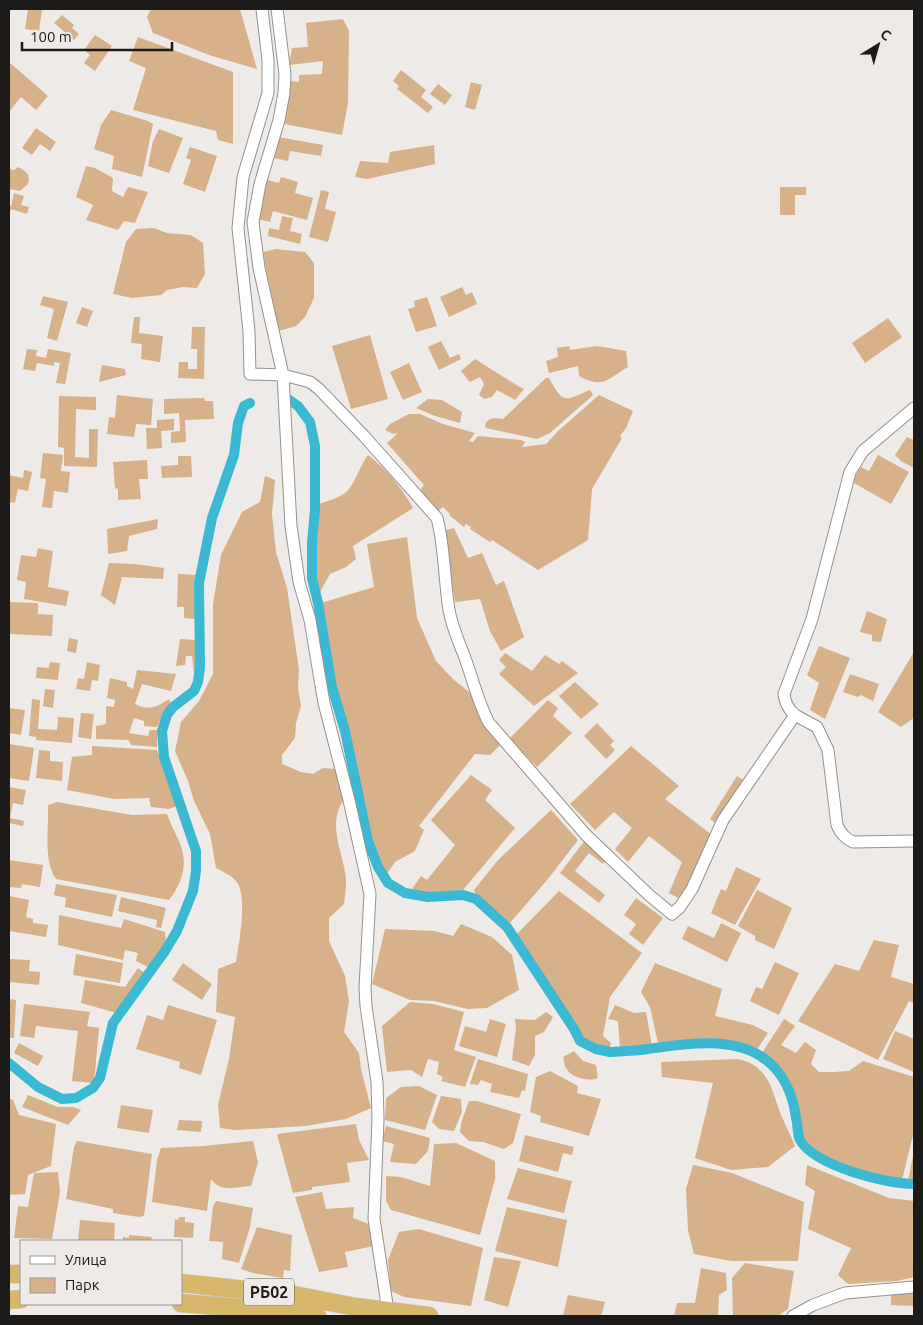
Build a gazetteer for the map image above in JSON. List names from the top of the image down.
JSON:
{
  "streets": {
    "highway": ["РБ02"]
  },
  "legend": ["Улица", "Парк"],
  "scale_bar": "100 m",
  "north": "top right"
}
